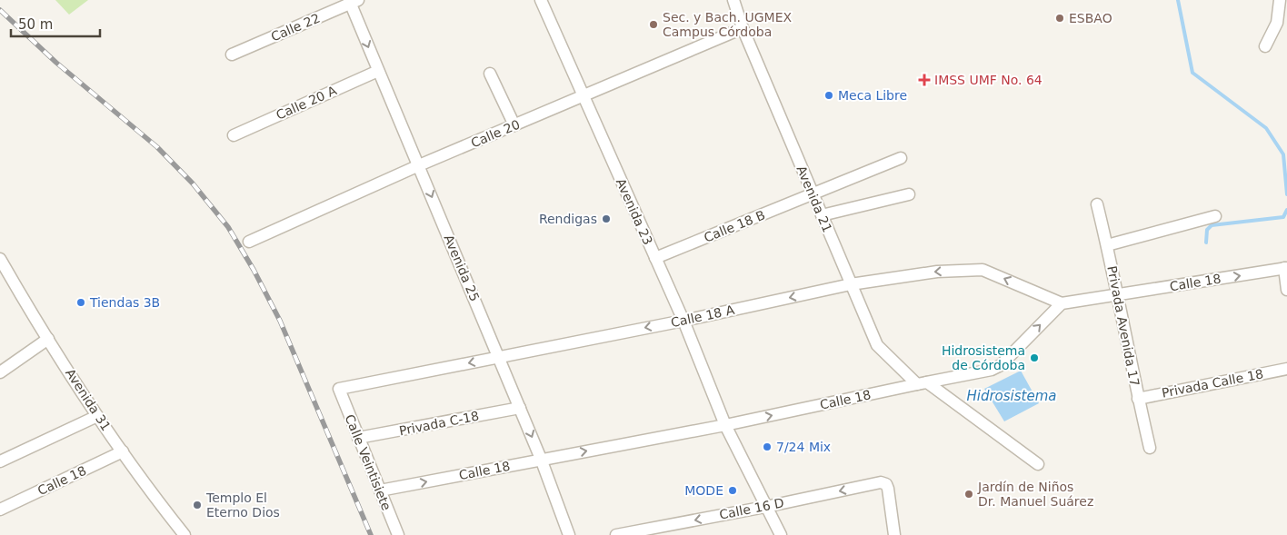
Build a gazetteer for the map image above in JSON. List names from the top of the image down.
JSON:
{
  "streets": {
    "street": [
      "Calle 22",
      "Calle 20 A",
      "Calle 20",
      "Avenida 21",
      "Avenida 23",
      "Calle 18 B",
      "Avenida 25",
      "Calle 18",
      "Calle 18 A",
      "Privada Avenida 17",
      "Privada Calle 18",
      "Avenida 31",
      "Privada C-18",
      "Calle Veintisiete",
      "Calle 16 D"
    ]
  },
  "crossings": [
    ["Calle 22", "Avenida 25"],
    ["Calle 20 A", "Avenida 25"],
    ["Calle 20", "Avenida 21"],
    ["Calle 20", "Avenida 23"],
    ["Calle 20", "Avenida 25"],
    ["Avenida 21", "Calle 18 B"],
    ["Avenida 21", "Calle 18"],
    ["Avenida 21", "Calle 18 A"],
    ["Avenida 23", "Calle 18 B"],
    ["Avenida 23", "Calle 18"],
    ["Avenida 23", "Calle 18 A"],
    ["Avenida 25", "Calle 18"],
    ["Avenida 25", "Calle 18 A"],
    ["Avenida 25", "Privada C-18"],
    ["Calle 18", "Calle 18 A"],
    ["Calle 18", "Privada Avenida 17"],
    ["Calle 18", "Avenida 31"],
    ["Calle 18", "Calle Veintisiete"],
    ["Calle 18 A", "Calle Veintisiete"],
    ["Privada Avenida 17", "Privada Calle 18"],
    ["Privada C-18", "Calle Veintisiete"]
  ],
  "one_way": [
    "Avenida 25",
    "Calle 18",
    "Calle 18 A",
    "Calle 16 D"
  ],
  "water": ["Hidrosistema"],
  "places": {
    "other": [
      "ESBAO",
      "Sec. y Bach. UGMEX Campus Córdoba",
      "Meca Libre",
      "Rendigas",
      "Tiendas 3B",
      "Hidrosistema de Córdoba",
      "7/24 Mix",
      "MODE",
      "Jardín de Niños Dr. Manuel Suárez",
      "Templo El Eterno Dios"
    ],
    "health": ["IMSS UMF No. 64"]
  },
  "scale_bar": "50 m"
}
